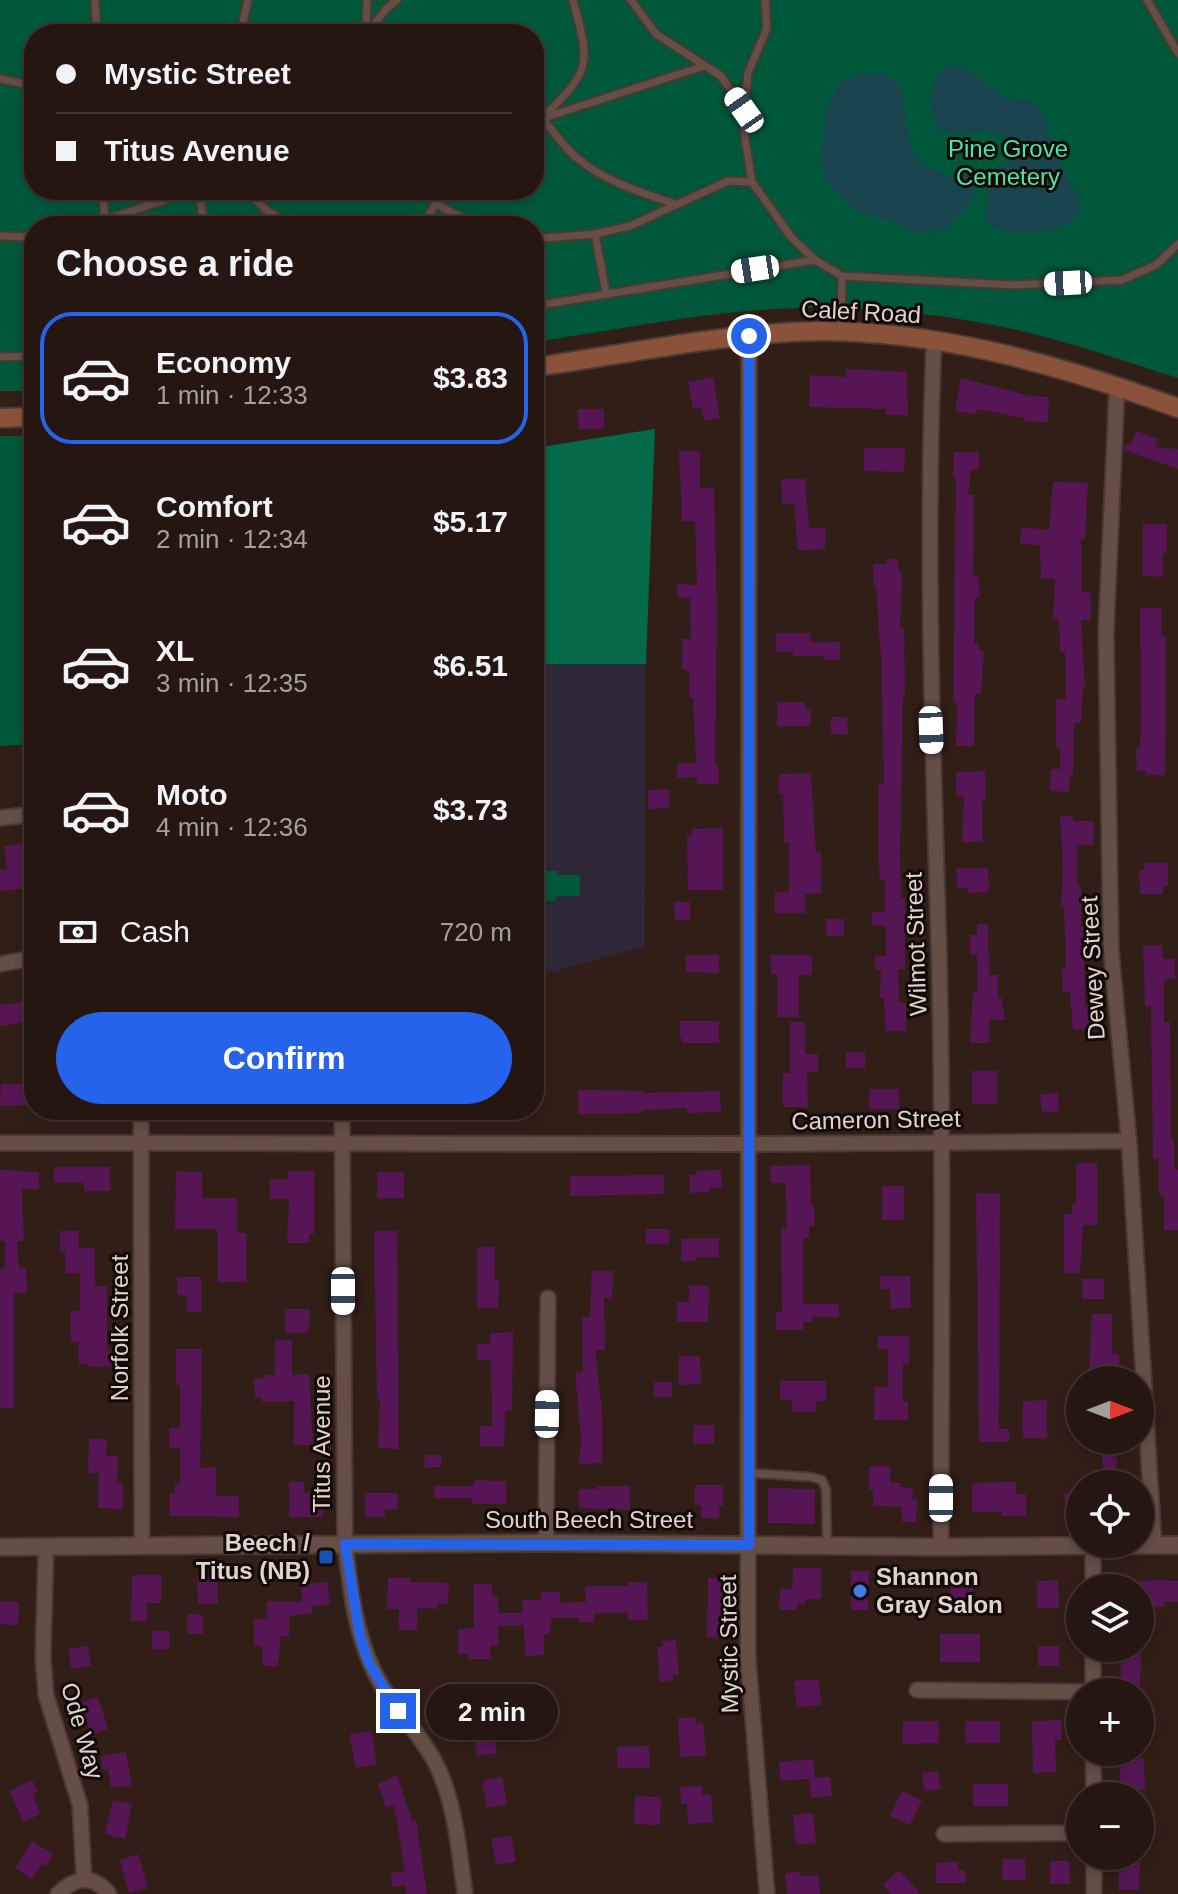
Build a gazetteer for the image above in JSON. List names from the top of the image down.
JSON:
{
  "streets": {
    "main road": ["Calef Road"],
    "street": [
      "Wilmot Street",
      "Dewey Street",
      "Cameron Street",
      "Norfolk Street",
      "Titus Avenue",
      "South Beech Street",
      "Mystic Street",
      "Ode Way"
    ]
  },
  "crossings": [
    ["Calef Road", "Wilmot Street"],
    ["Calef Road", "Dewey Street"],
    ["Calef Road", "Mystic Street"],
    ["Wilmot Street", "Cameron Street"],
    ["Wilmot Street", "South Beech Street"],
    ["Dewey Street", "Cameron Street"],
    ["Cameron Street", "Norfolk Street"],
    ["Cameron Street", "Titus Avenue"],
    ["Cameron Street", "Mystic Street"],
    ["Norfolk Street", "South Beech Street"],
    ["Titus Avenue", "South Beech Street"],
    ["South Beech Street", "Mystic Street"],
    ["South Beech Street", "Ode Way"]
  ],
  "parks": ["Pine Grove Cemetery"],
  "places": {
    "transit": ["Beech / Titus (NB)"],
    "other": ["Shannon Gray Salon"]
  },
  "north": "right",
  "page": {
    "banner": ["Mystic Street", "Titus Avenue"],
    "heading": "Choose a ride",
    "list": [
      {
        "name": "Economy",
        "note": "1 min · 12:33",
        "value": "$3.83"
      },
      {
        "name": "Comfort",
        "note": "2 min · 12:34",
        "value": "$5.17"
      },
      {
        "name": "XL",
        "note": "3 min · 12:35",
        "value": "$6.51"
      },
      {
        "name": "Moto",
        "note": "4 min · 12:36",
        "value": "$3.73"
      }
    ],
    "pay": ["Cash", "720 m"],
    "buttons": "Confirm",
    "map_buttons": ["+", "−"],
    "bubble": "2 min"
  }
}
